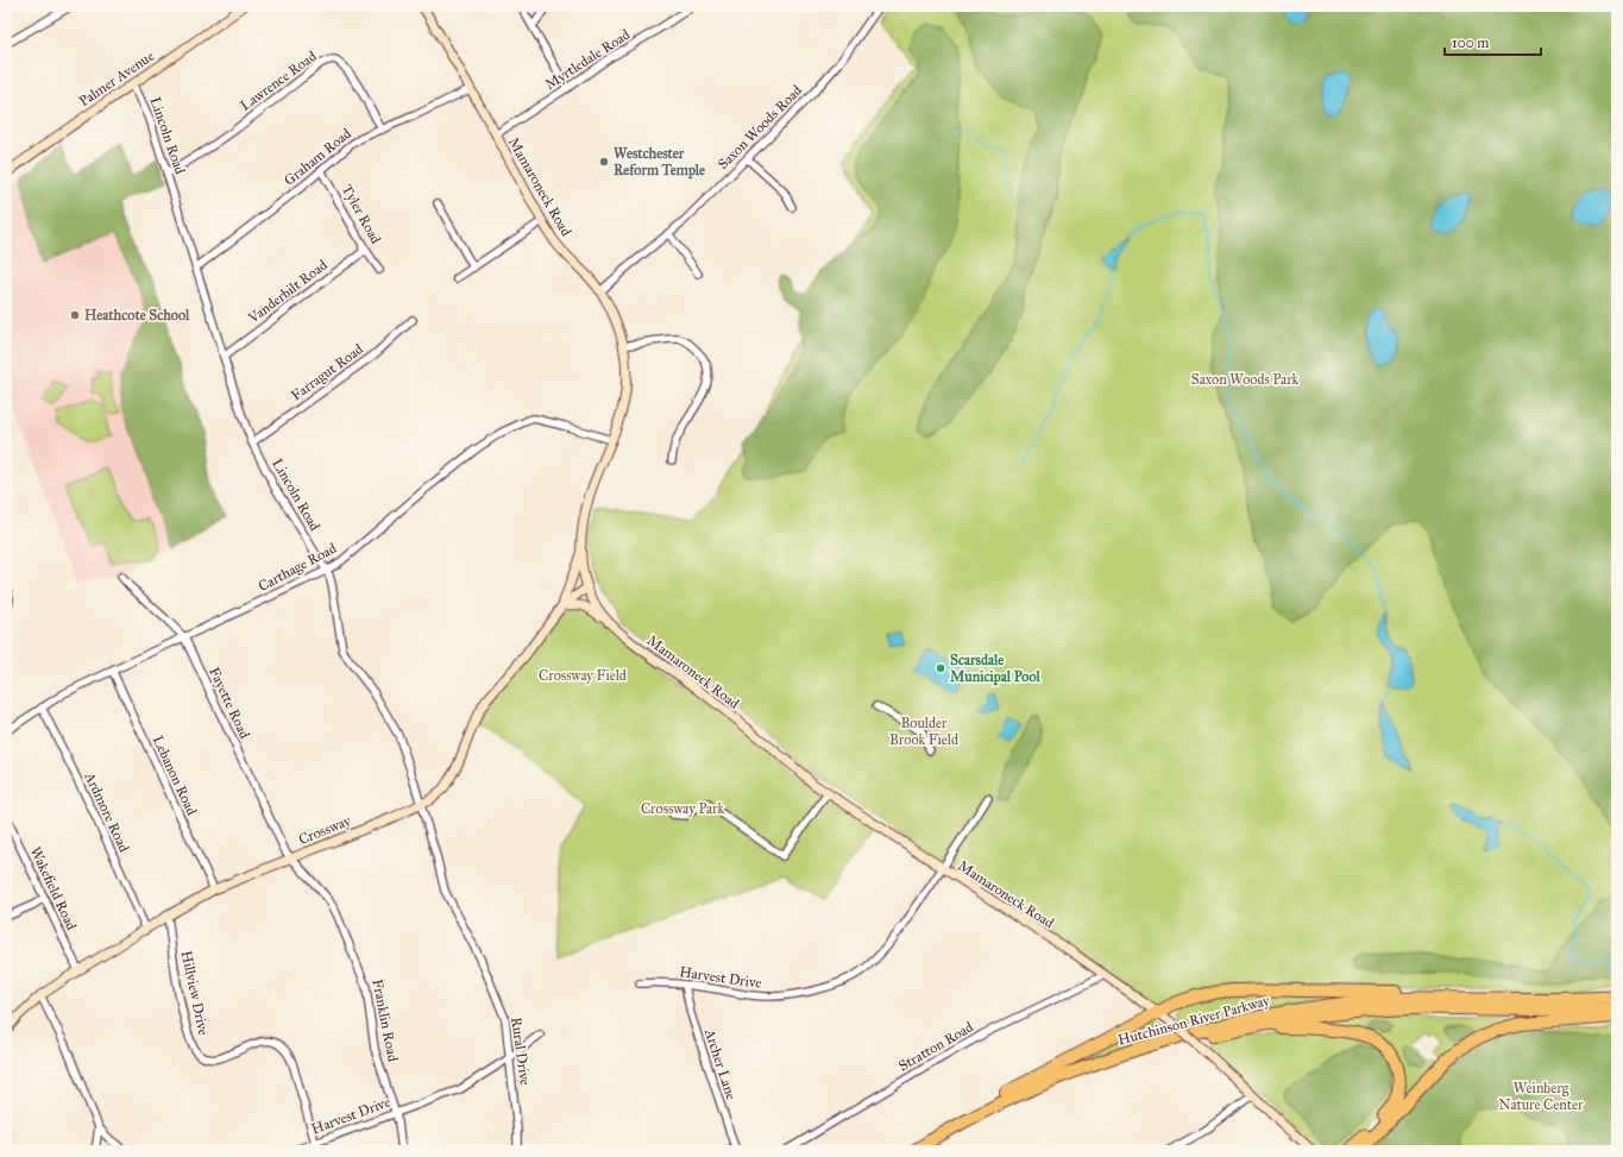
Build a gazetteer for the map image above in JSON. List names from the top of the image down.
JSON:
{
  "streets": {
    "highway": ["Hutchinson River Parkway"],
    "street": [
      "Myrtledale Road",
      "Palmer Avenue",
      "Lawrence Road",
      "Saxon Woods Road",
      "Lincoln Road",
      "Graham Road",
      "Mamaroneck Road",
      "Tyler Road",
      "Vanderbilt Road",
      "Farragut Road",
      "Carthage Road",
      "Fayette Road",
      "Lebanon Road",
      "Ardmore Road",
      "Crossway",
      "Wakefield Road",
      "Harvest Drive",
      "Hillview Drive",
      "Franklin Road",
      "Stratton Road",
      "Rural Drive",
      "Archer Lane"
    ]
  },
  "crossings": [
    ["Myrtledale Road", "Mamaroneck Road"],
    ["Palmer Avenue", "Lincoln Road"],
    ["Lawrence Road", "Lincoln Road"],
    ["Lawrence Road", "Graham Road"],
    ["Saxon Woods Road", "Mamaroneck Road"],
    ["Lincoln Road", "Graham Road"],
    ["Lincoln Road", "Vanderbilt Road"],
    ["Lincoln Road", "Farragut Road"],
    ["Lincoln Road", "Carthage Road"],
    ["Lincoln Road", "Crossway"],
    ["Lincoln Road", "Rural Drive"],
    ["Graham Road", "Mamaroneck Road"],
    ["Graham Road", "Tyler Road"],
    ["Mamaroneck Road", "Carthage Road"],
    ["Mamaroneck Road", "Crossway"],
    ["Mamaroneck Road", "Harvest Drive"],
    ["Mamaroneck Road", "Stratton Road"],
    ["Tyler Road", "Vanderbilt Road"],
    ["Carthage Road", "Fayette Road"],
    ["Carthage Road", "Lebanon Road"],
    ["Carthage Road", "Ardmore Road"],
    ["Fayette Road", "Crossway"],
    ["Fayette Road", "Franklin Road"],
    ["Lebanon Road", "Crossway"],
    ["Ardmore Road", "Crossway"],
    ["Crossway", "Wakefield Road"],
    ["Crossway", "Hillview Drive"],
    ["Crossway", "Franklin Road"],
    ["Harvest Drive", "Hillview Drive"],
    ["Harvest Drive", "Franklin Road"],
    ["Harvest Drive", "Rural Drive"],
    ["Harvest Drive", "Archer Lane"]
  ],
  "parks": [
    "Saxon Woods Park",
    "Crossway Field",
    "Boulder Brook Field",
    "Crossway Park",
    "Weinberg Nature Center"
  ],
  "places": ["Westchester Reform Temple", "Heathcote School", "Scarsdale Municipal Pool"],
  "scale_bar": "100 m"
}
